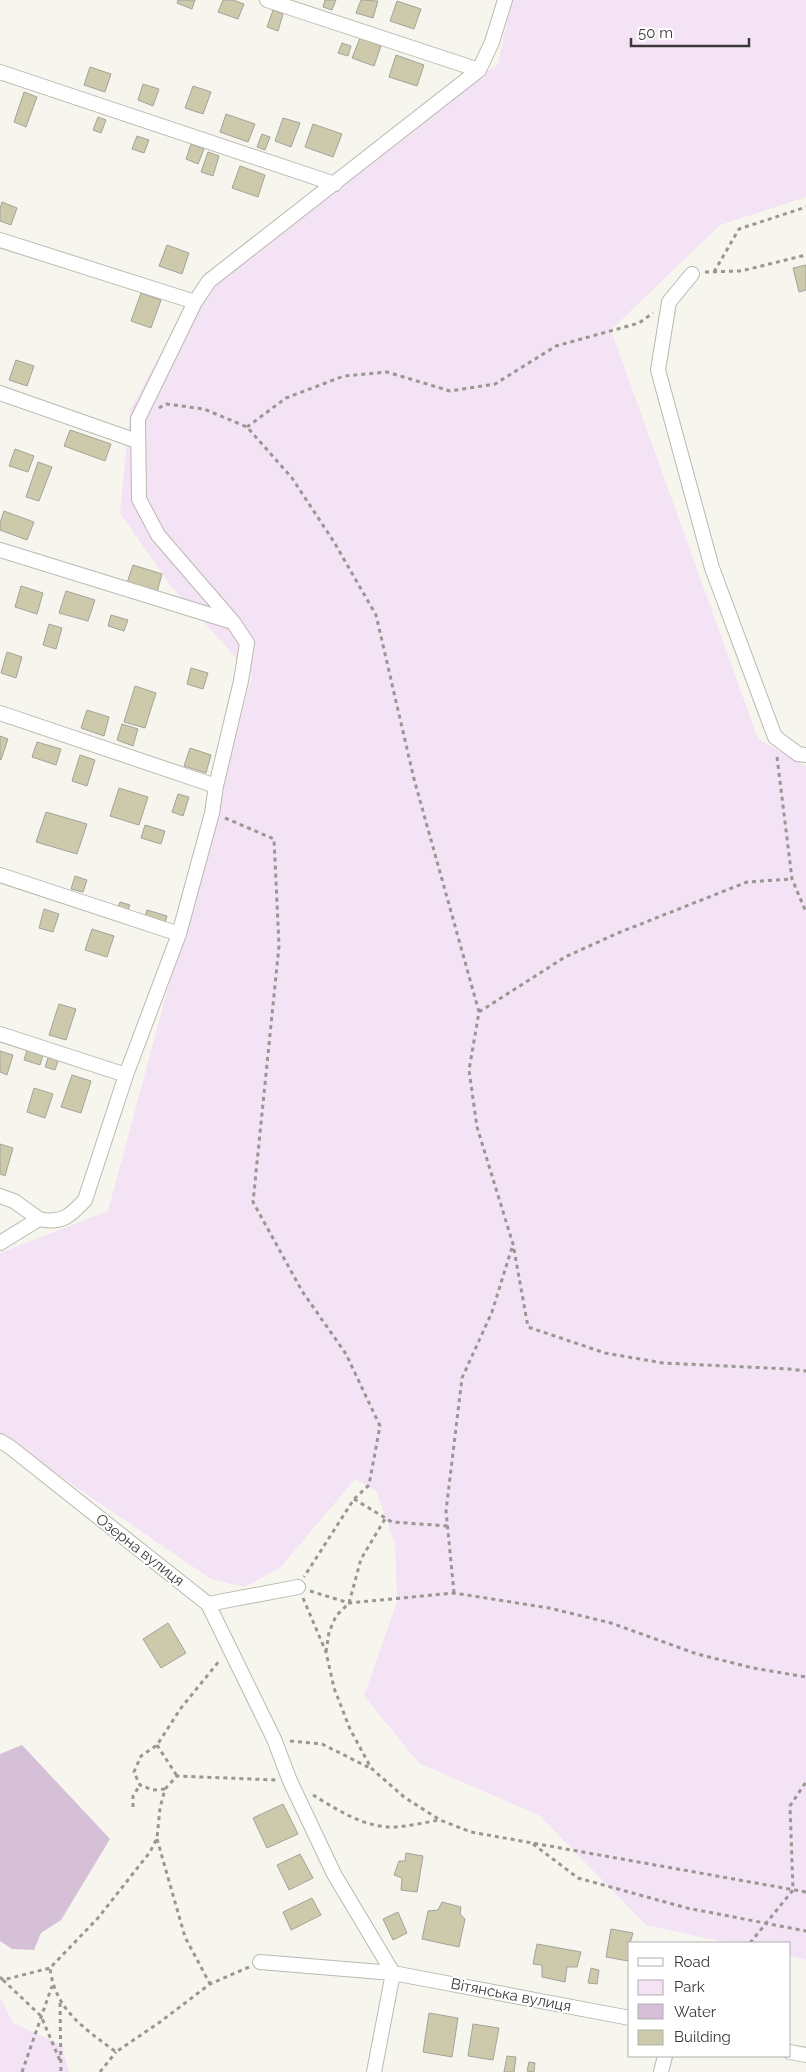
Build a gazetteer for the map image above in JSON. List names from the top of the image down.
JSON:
{
  "streets": {
    "street": ["Озерна вулиця", "Вітянська вулиця"]
  },
  "legend": [
    "Road",
    "Park",
    "Water",
    "Building"
  ],
  "scale_bar": "50 m"
}
